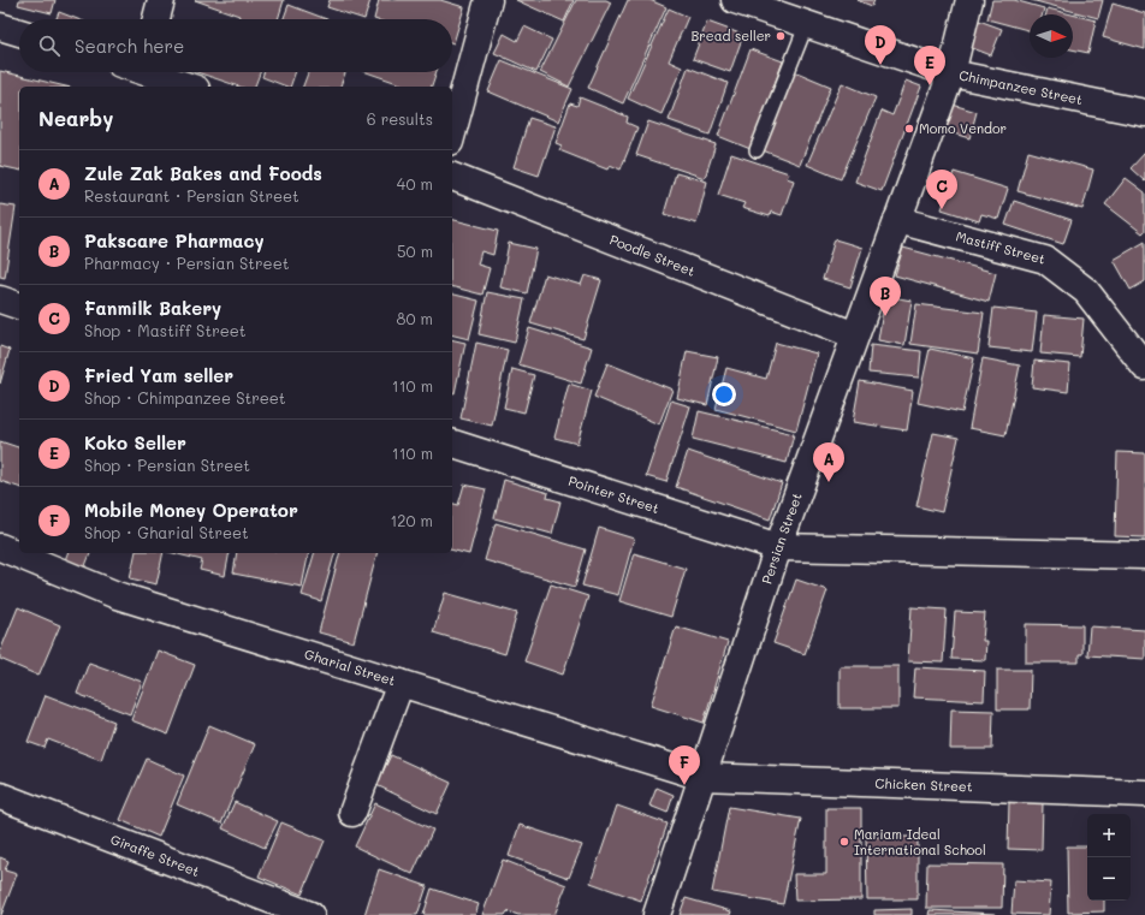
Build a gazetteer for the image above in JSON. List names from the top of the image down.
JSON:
{
  "streets": {
    "street": [
      "Chimpanzee Street",
      "Mastiff Street",
      "Poodle Street",
      "Pointer Street",
      "Persian Street",
      "Gharial Street",
      "Chicken Street",
      "Giraffe Street"
    ]
  },
  "crossings": [
    ["Chimpanzee Street", "Persian Street"],
    ["Mastiff Street", "Persian Street"],
    ["Poodle Street", "Persian Street"],
    ["Pointer Street", "Persian Street"],
    ["Persian Street", "Gharial Street"],
    ["Persian Street", "Chicken Street"],
    ["Gharial Street", "Chicken Street"]
  ],
  "places": ["Bread seller", "Momo Vendor", "Mariam Ideal International School"],
  "north": "right",
  "page": {
    "search": "Search here",
    "pins": [
      "D",
      "E",
      "C",
      "B",
      "A",
      "F"
    ],
    "heading": ["Nearby", "6 results"],
    "list": [
      {
        "mark": "A",
        "name": "Zule Zak Bakes and Foods",
        "note": "Restaurant · Persian Street",
        "value": "40 m"
      },
      {
        "mark": "B",
        "name": "Pakscare Pharmacy",
        "note": "Pharmacy · Persian Street",
        "value": "50 m"
      },
      {
        "mark": "C",
        "name": "Fanmilk Bakery",
        "note": "Shop · Mastiff Street",
        "value": "80 m"
      },
      {
        "mark": "D",
        "name": "Fried Yam seller",
        "note": "Shop · Chimpanzee Street",
        "value": "110 m"
      },
      {
        "mark": "E",
        "name": "Koko Seller",
        "note": "Shop · Persian Street",
        "value": "110 m"
      },
      {
        "mark": "F",
        "name": "Mobile Money Operator",
        "note": "Shop · Gharial Street",
        "value": "120 m"
      }
    ],
    "map_buttons": ["+", "−"]
  }
}
